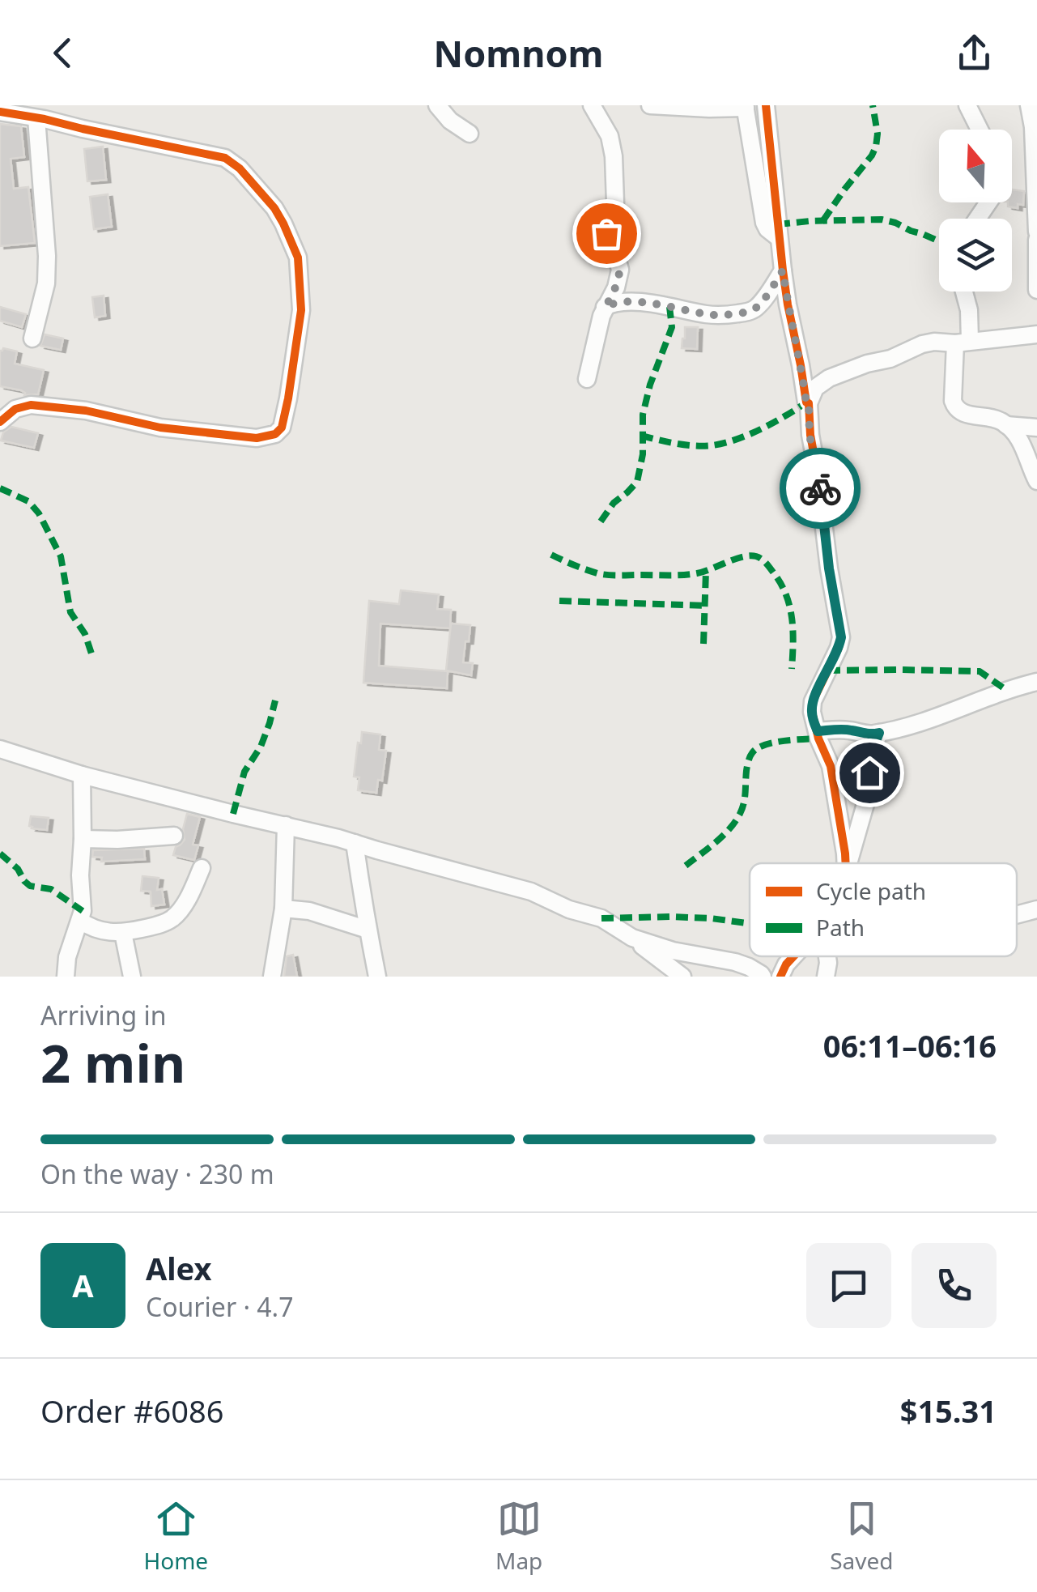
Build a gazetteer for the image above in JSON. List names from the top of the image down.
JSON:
{
  "legend": ["Cycle path", "Path"],
  "north": "top",
  "page": {
    "header": "Nomnom",
    "heading": ["2 min", "Arriving in", "06:11–06:16"],
    "panel": [
      "Alex",
      "Courier · 4.7",
      "Order #6086",
      "$15.31"
    ],
    "bar": "On the way · 230 m",
    "round": "A",
    "tabs": ["Home", "Map", "Saved"]
  }
}
